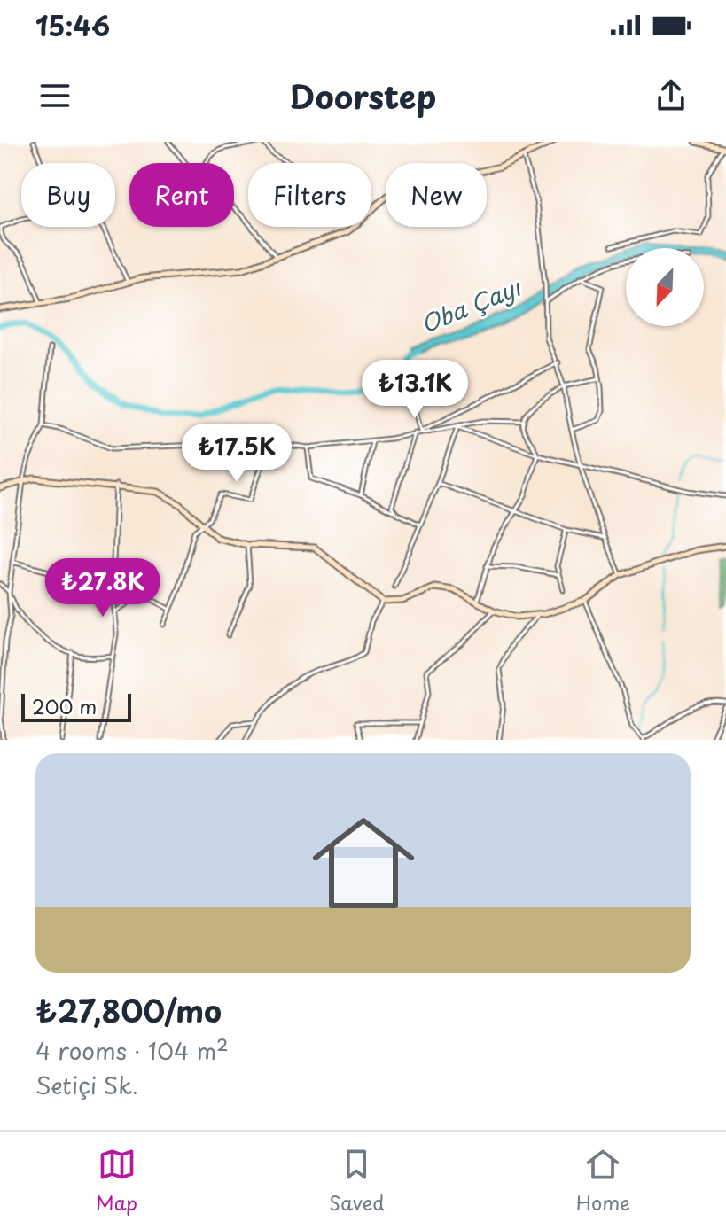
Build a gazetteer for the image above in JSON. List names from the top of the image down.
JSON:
{
  "water": ["Oba Çayı"],
  "scale_bar": "200 m",
  "north": "bottom left",
  "page": {
    "status": "15:46",
    "header": "Doorstep",
    "chip": [
      "Buy",
      "Rent",
      "Filters",
      "New"
    ],
    "price": ["₺13.1K", "₺17.5K", "₺27.8K"],
    "scale": "200 m",
    "list": [
      {
        "name": "₺27,800/mo",
        "note": "4 rooms · 104 m² · Setiçi Sk."
      }
    ],
    "tabs": ["Map", "Saved", "Home"]
  }
}
